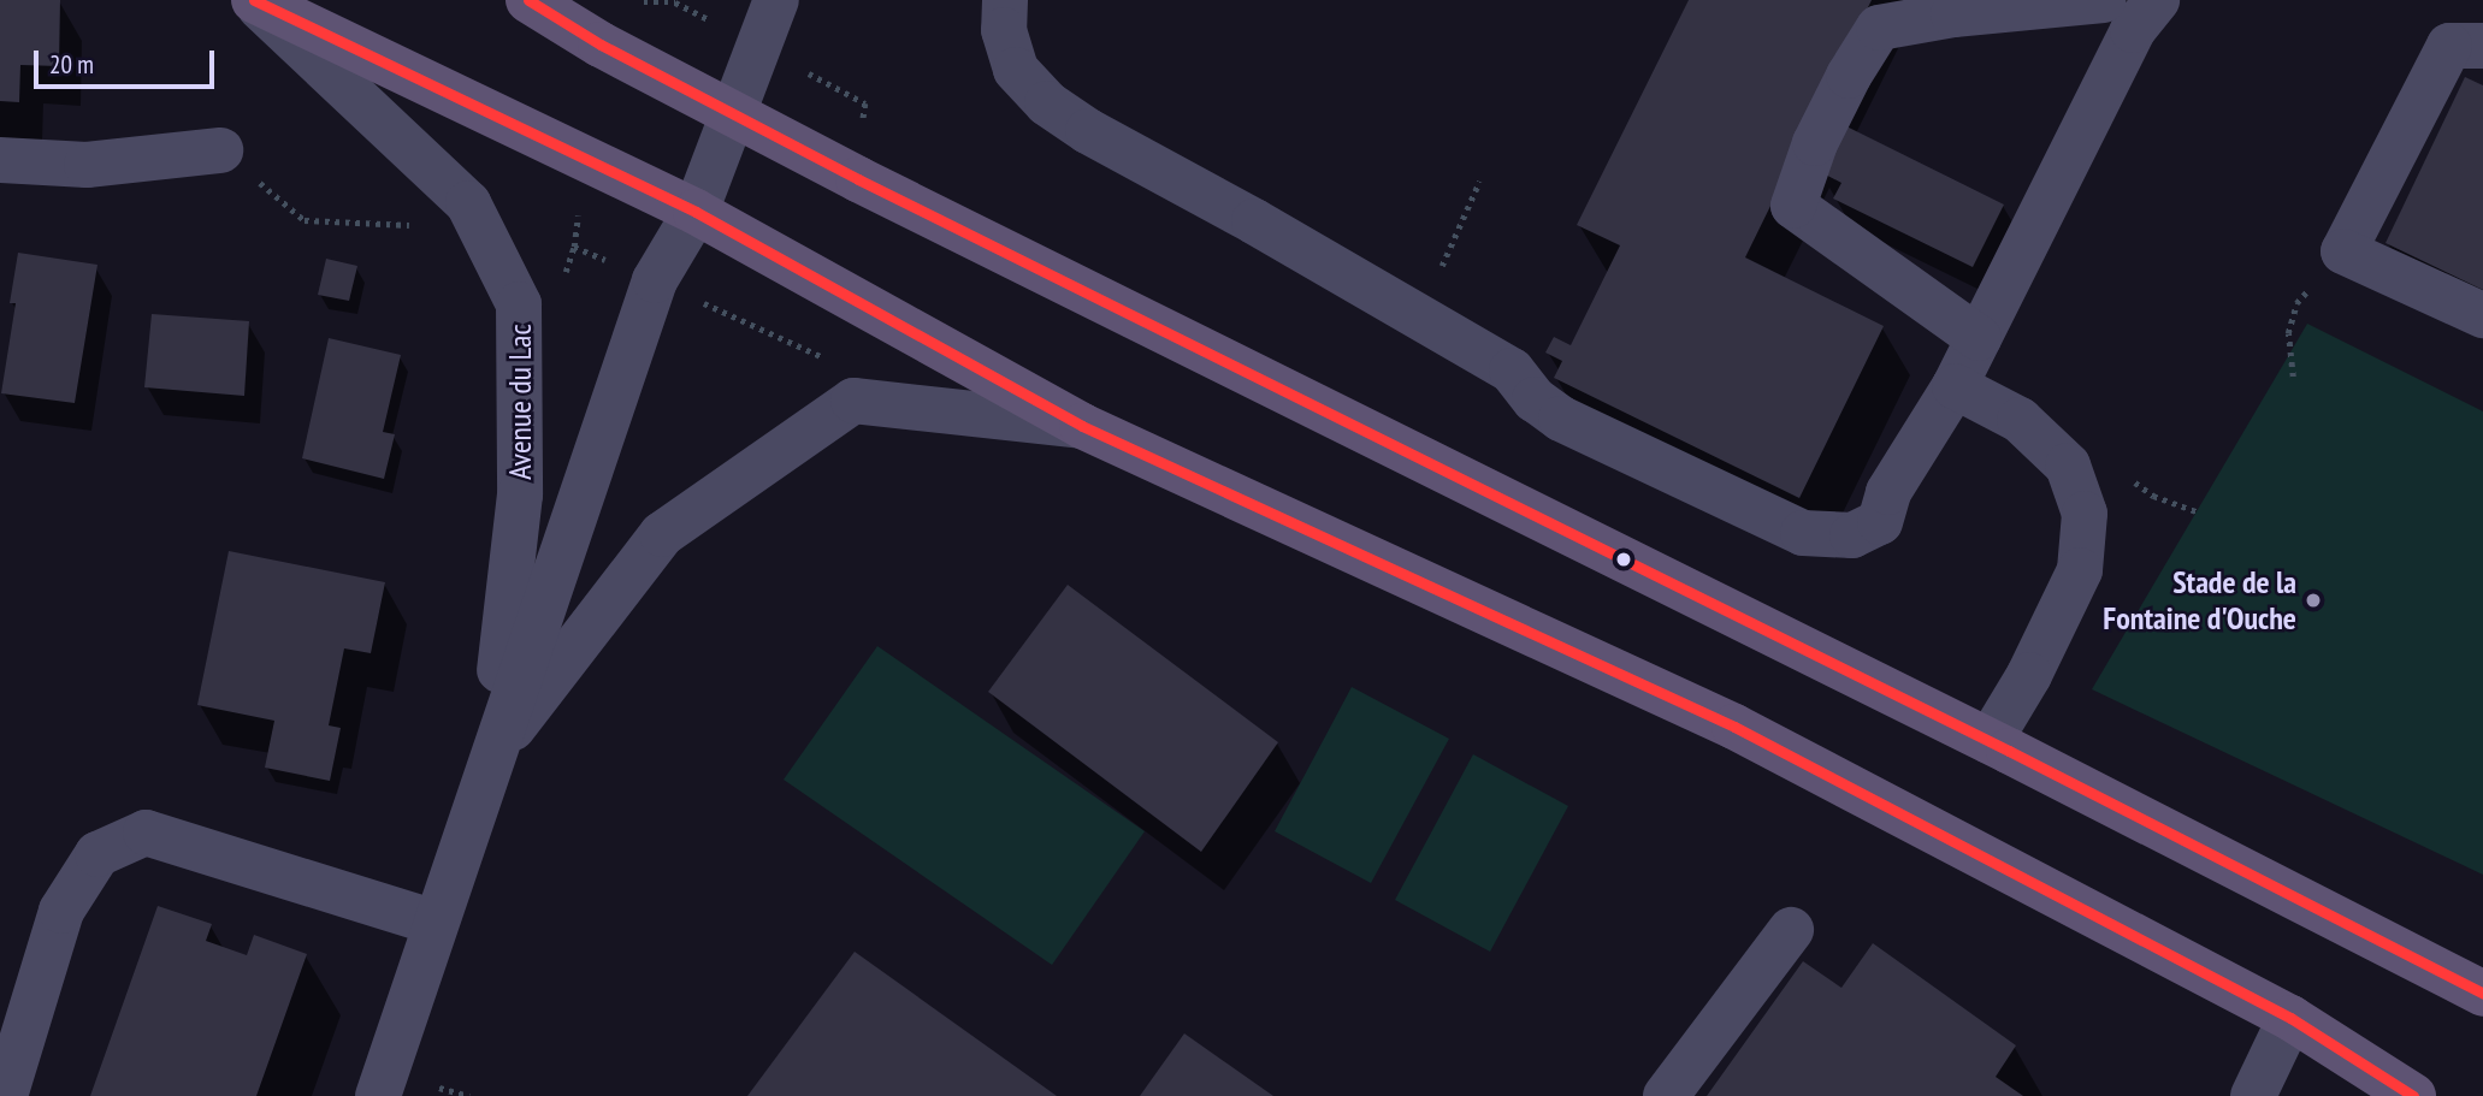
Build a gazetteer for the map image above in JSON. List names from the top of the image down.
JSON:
{
  "streets": {
    "street": ["Avenue du Lac"]
  },
  "places": ["Stade de la Fontaine d'Ouche"],
  "scale_bar": "20 m"
}
